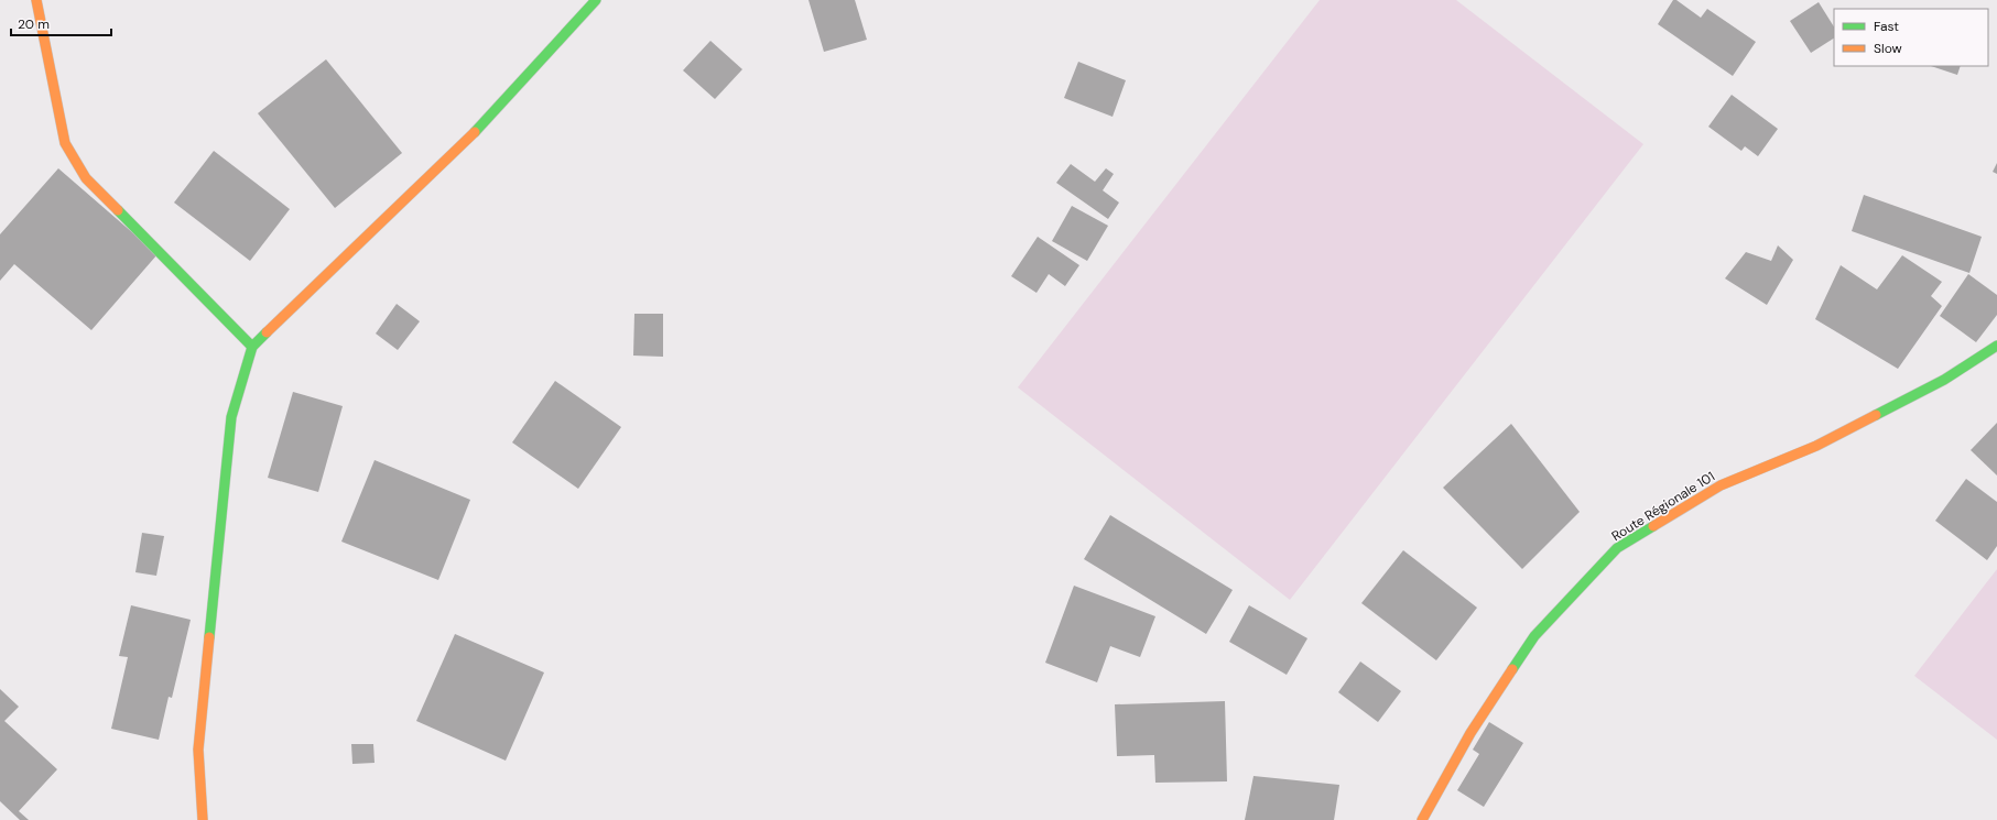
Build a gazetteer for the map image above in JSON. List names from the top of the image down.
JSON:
{
  "streets": {
    "street": ["Route Régionale 101"]
  },
  "legend": ["Fast", "Slow"],
  "scale_bar": "20 m"
}
